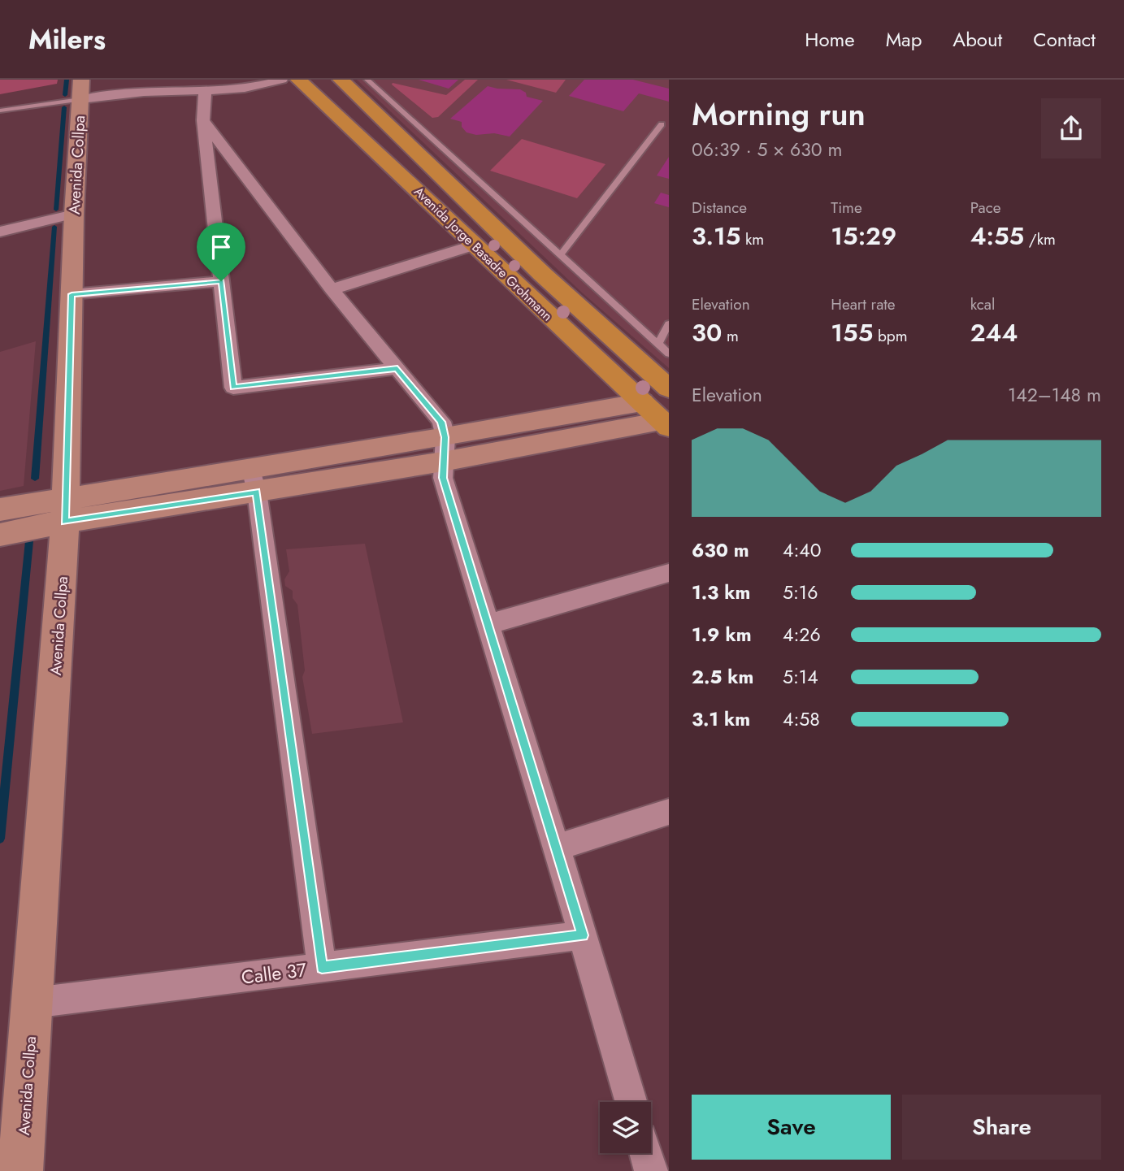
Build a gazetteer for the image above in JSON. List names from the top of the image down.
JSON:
{
  "streets": {
    "highway": ["Avenida Jorge Basadre Grohmann"],
    "main road": ["Avenida Collpa"],
    "street": ["Calle 37"]
  },
  "crossings": [
    ["Avenida Collpa", "Calle 37"]
  ],
  "page": {
    "header": "Milers",
    "nav": [
      "Home",
      "Map",
      "About",
      "Contact"
    ],
    "heading": ["Morning run", "06:39 · 5 × 630 m"],
    "stats": [
      ["Distance", "3.15 km"],
      ["Time", "15:29"],
      ["Pace", "4:55 /km"],
      ["Elevation", "30 m"],
      ["Heart rate", "155 bpm"],
      ["kcal", "244"]
    ],
    "chart": ["Elevation", "142–148 m"],
    "list": [
      {
        "name": "630 m",
        "note": "4:40"
      },
      {
        "name": "1.3 km",
        "note": "5:16"
      },
      {
        "name": "1.9 km",
        "note": "4:26"
      },
      {
        "name": "2.5 km",
        "note": "5:14"
      },
      {
        "name": "3.1 km",
        "note": "4:58"
      }
    ],
    "buttons": ["Save", "Share"]
  }
}
